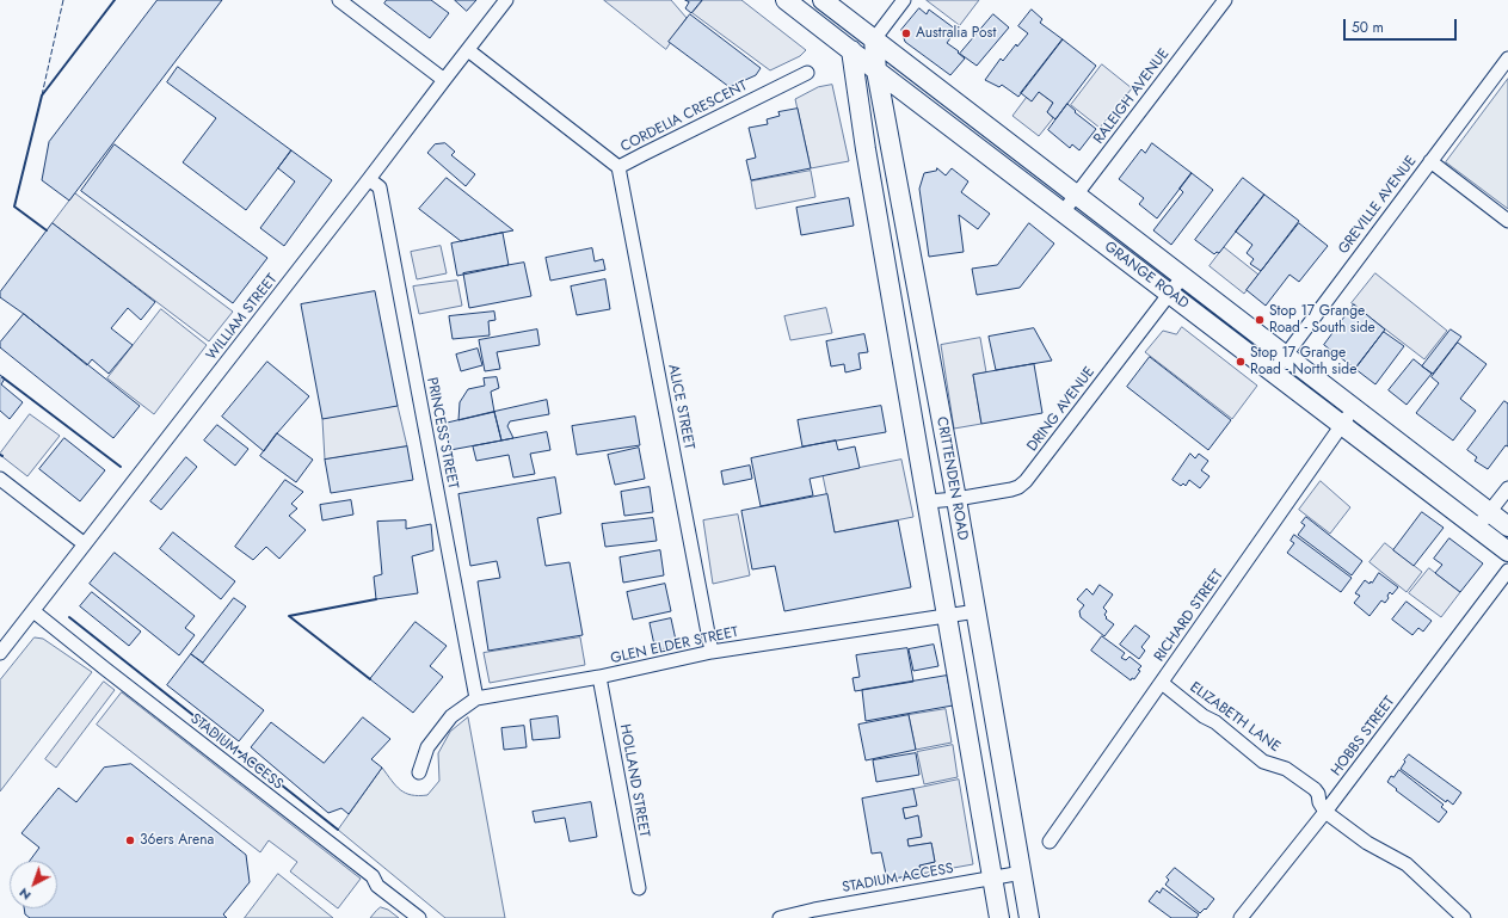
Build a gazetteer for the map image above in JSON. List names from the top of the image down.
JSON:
{
  "streets": {
    "main road": ["GRANGE ROAD", "CRITTENDEN ROAD"],
    "street": [
      "RALEIGH AVENUE",
      "CORDELIA CRESCENT",
      "GREVILLE AVENUE",
      "WILLIAM STREET",
      "ALICE STREET",
      "DRING AVENUE",
      "PRINCESS STREET",
      "RICHARD STREET",
      "GLEN ELDER STREET",
      "ELIZABETH LANE",
      "HOBBS STREET",
      "STADIUM ACCESS",
      "HOLLAND STREET"
    ]
  },
  "crossings": [
    ["RALEIGH AVENUE", "GRANGE ROAD"],
    ["CORDELIA CRESCENT", "WILLIAM STREET"],
    ["CORDELIA CRESCENT", "ALICE STREET"],
    ["GREVILLE AVENUE", "GRANGE ROAD"],
    ["GRANGE ROAD", "DRING AVENUE"],
    ["GRANGE ROAD", "CRITTENDEN ROAD"],
    ["GRANGE ROAD", "RICHARD STREET"],
    ["WILLIAM STREET", "PRINCESS STREET"],
    ["WILLIAM STREET", "STADIUM ACCESS"],
    ["ALICE STREET", "GLEN ELDER STREET"],
    ["DRING AVENUE", "CRITTENDEN ROAD"],
    ["PRINCESS STREET", "GLEN ELDER STREET"],
    ["CRITTENDEN ROAD", "GLEN ELDER STREET"],
    ["CRITTENDEN ROAD", "STADIUM ACCESS"],
    ["RICHARD STREET", "ELIZABETH LANE"],
    ["GLEN ELDER STREET", "HOLLAND STREET"],
    ["ELIZABETH LANE", "HOBBS STREET"]
  ],
  "places": [
    "Australia Post",
    "Stop 17 Grange Road - South side",
    "Stop 17 Grange Road - North side",
    "36ers Arena"
  ],
  "scale_bar": "50 m",
  "north": "bottom left"
}
